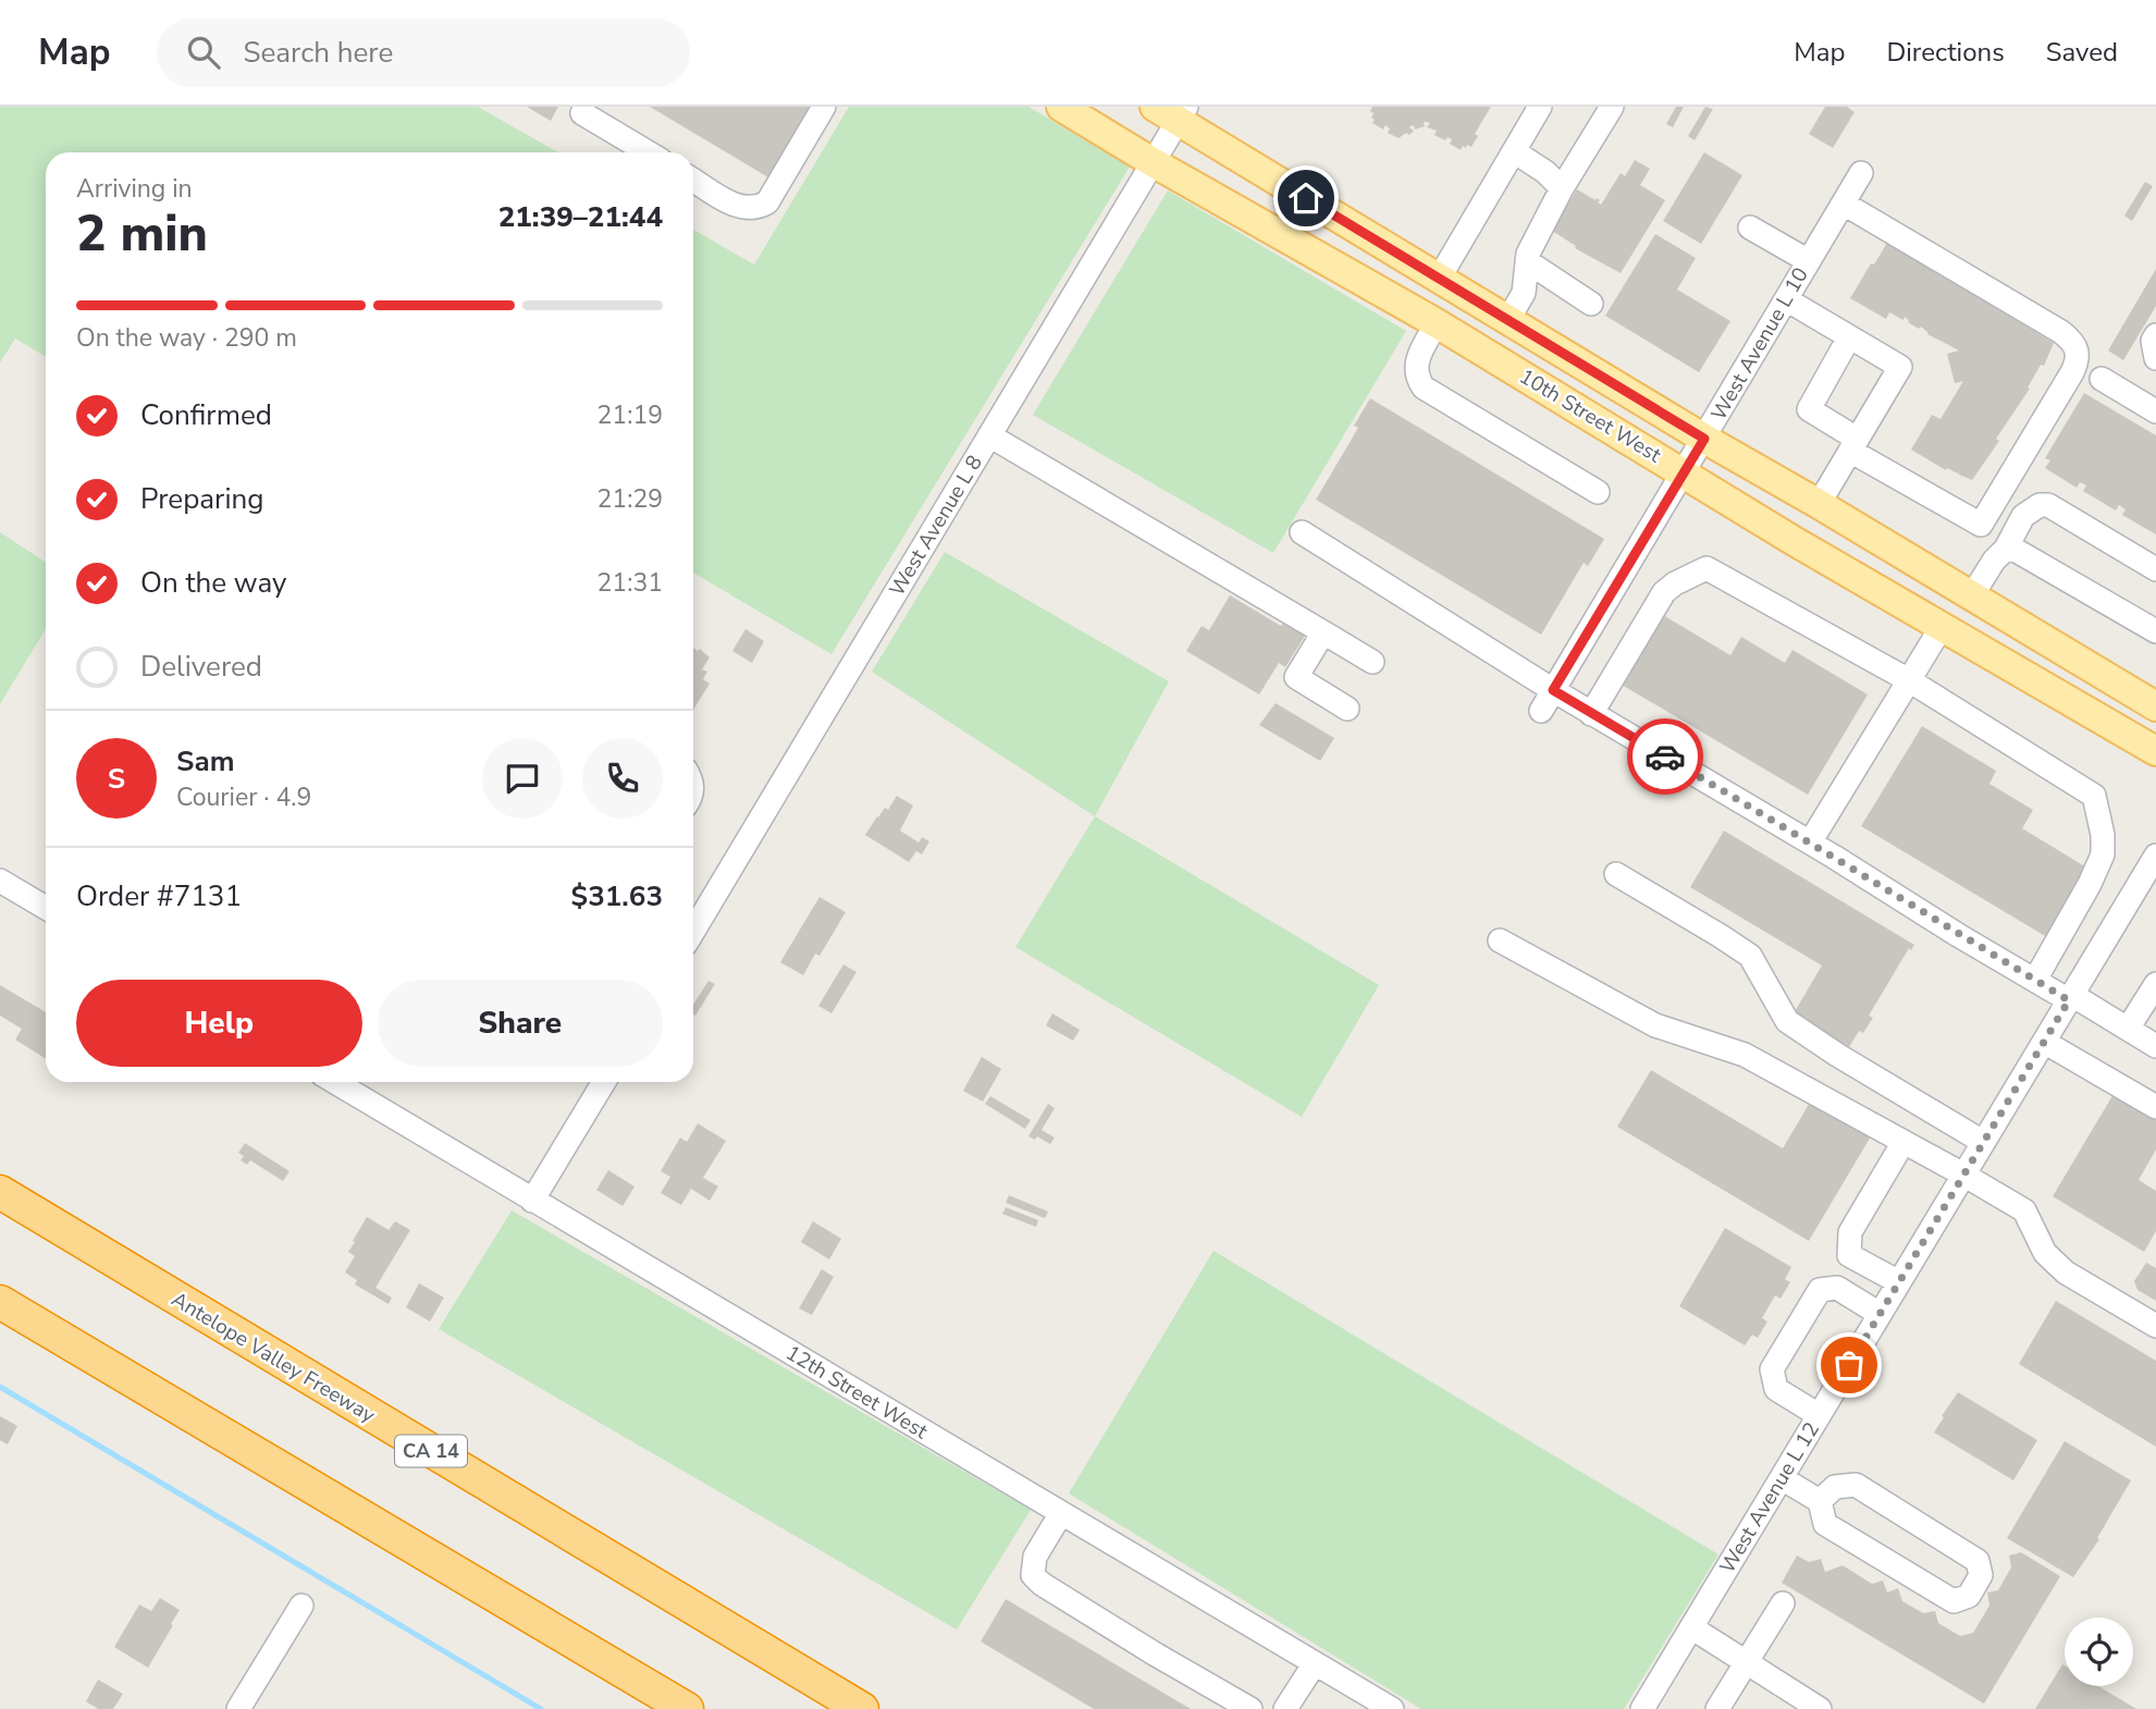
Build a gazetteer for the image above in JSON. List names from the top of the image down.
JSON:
{
  "streets": {
    "highway": ["Antelope Valley Freeway", "CA 14"],
    "main road": ["10th Street West"],
    "street": [
      "West Avenue L 10",
      "West Avenue L 8",
      "12th Street West",
      "West Avenue L 12"
    ]
  },
  "crossings": [
    ["West Avenue L 10", "10th Street West"],
    ["10th Street West", "West Avenue L 8"]
  ],
  "page": {
    "header": "Map",
    "search": "Search here",
    "nav": ["Map", "Directions", "Saved"],
    "heading": ["2 min", "Arriving in", "21:39–21:44"],
    "panel": [
      "Sam",
      "Courier · 4.9",
      "Order #7131",
      "$31.63"
    ],
    "bar": "On the way · 290 m",
    "list": [
      ["Confirmed", "21:19"],
      ["Preparing", "21:29"],
      ["On the way", "21:31"],
      "Delivered"
    ],
    "round": "S",
    "buttons": ["Help", "Share"]
  }
}
